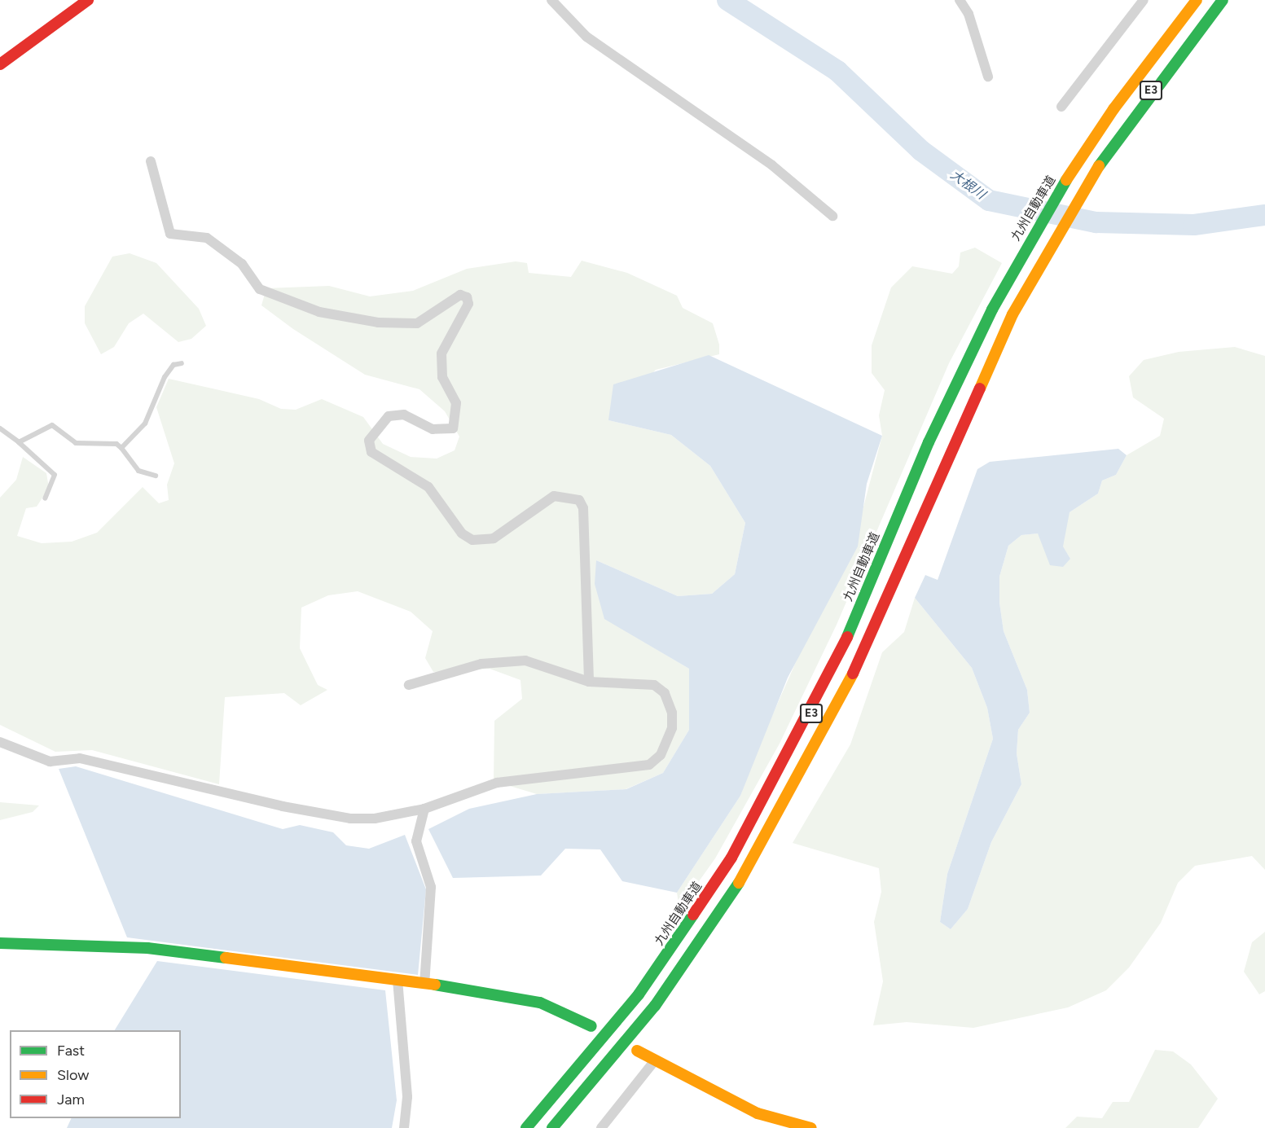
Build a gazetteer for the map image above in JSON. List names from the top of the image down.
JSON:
{
  "streets": {
    "main road": ["E3", "九州自動車道"]
  },
  "water": ["大根川"],
  "legend": ["Fast", "Slow", "Jam"]
}
